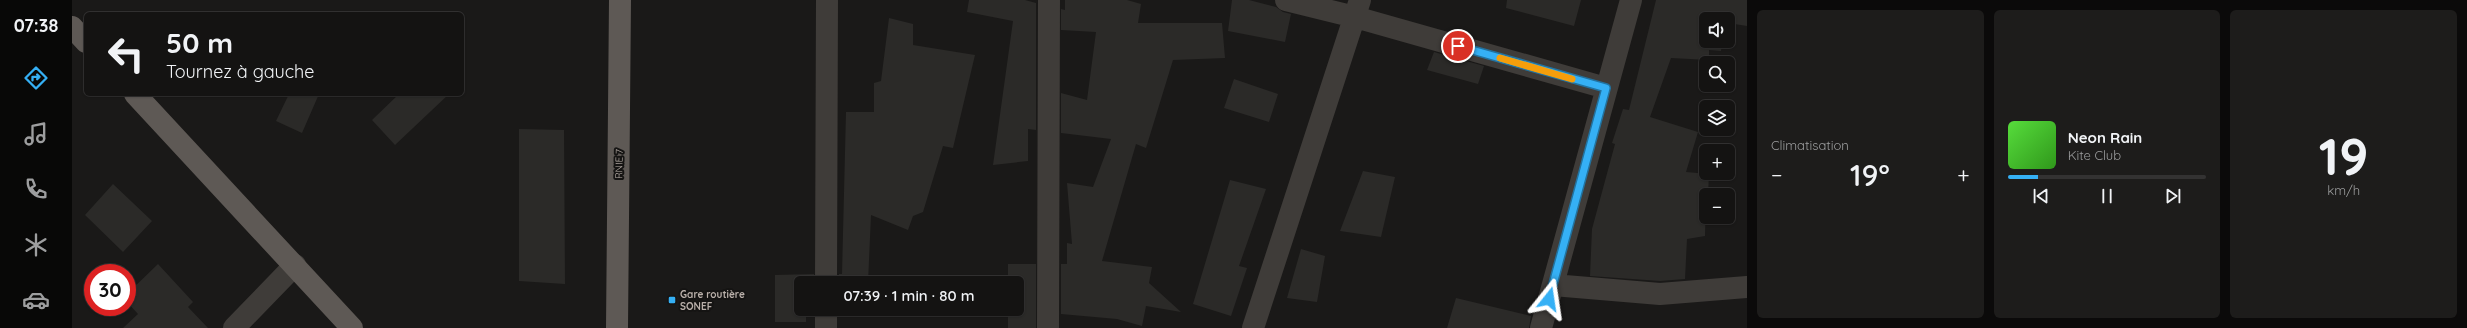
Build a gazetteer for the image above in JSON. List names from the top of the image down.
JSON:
{
  "streets": {
    "main road": ["RNIE 7"]
  },
  "places": {
    "transit": ["Gare routière SONEF"]
  },
  "page": {
    "tabs": "07:38",
    "tile": [
      "Climatisation",
      ["19", "km/h"]
    ],
    "map_buttons": ["+", "−"],
    "turn": ["50 m", "Tournez à gauche"],
    "song": ["Neon Rain", "Kite Club"],
    "heat": ["−", "19°", "+"],
    "limit": "30",
    "trip": "07:39 · 1 min · 80 m"
  }
}
